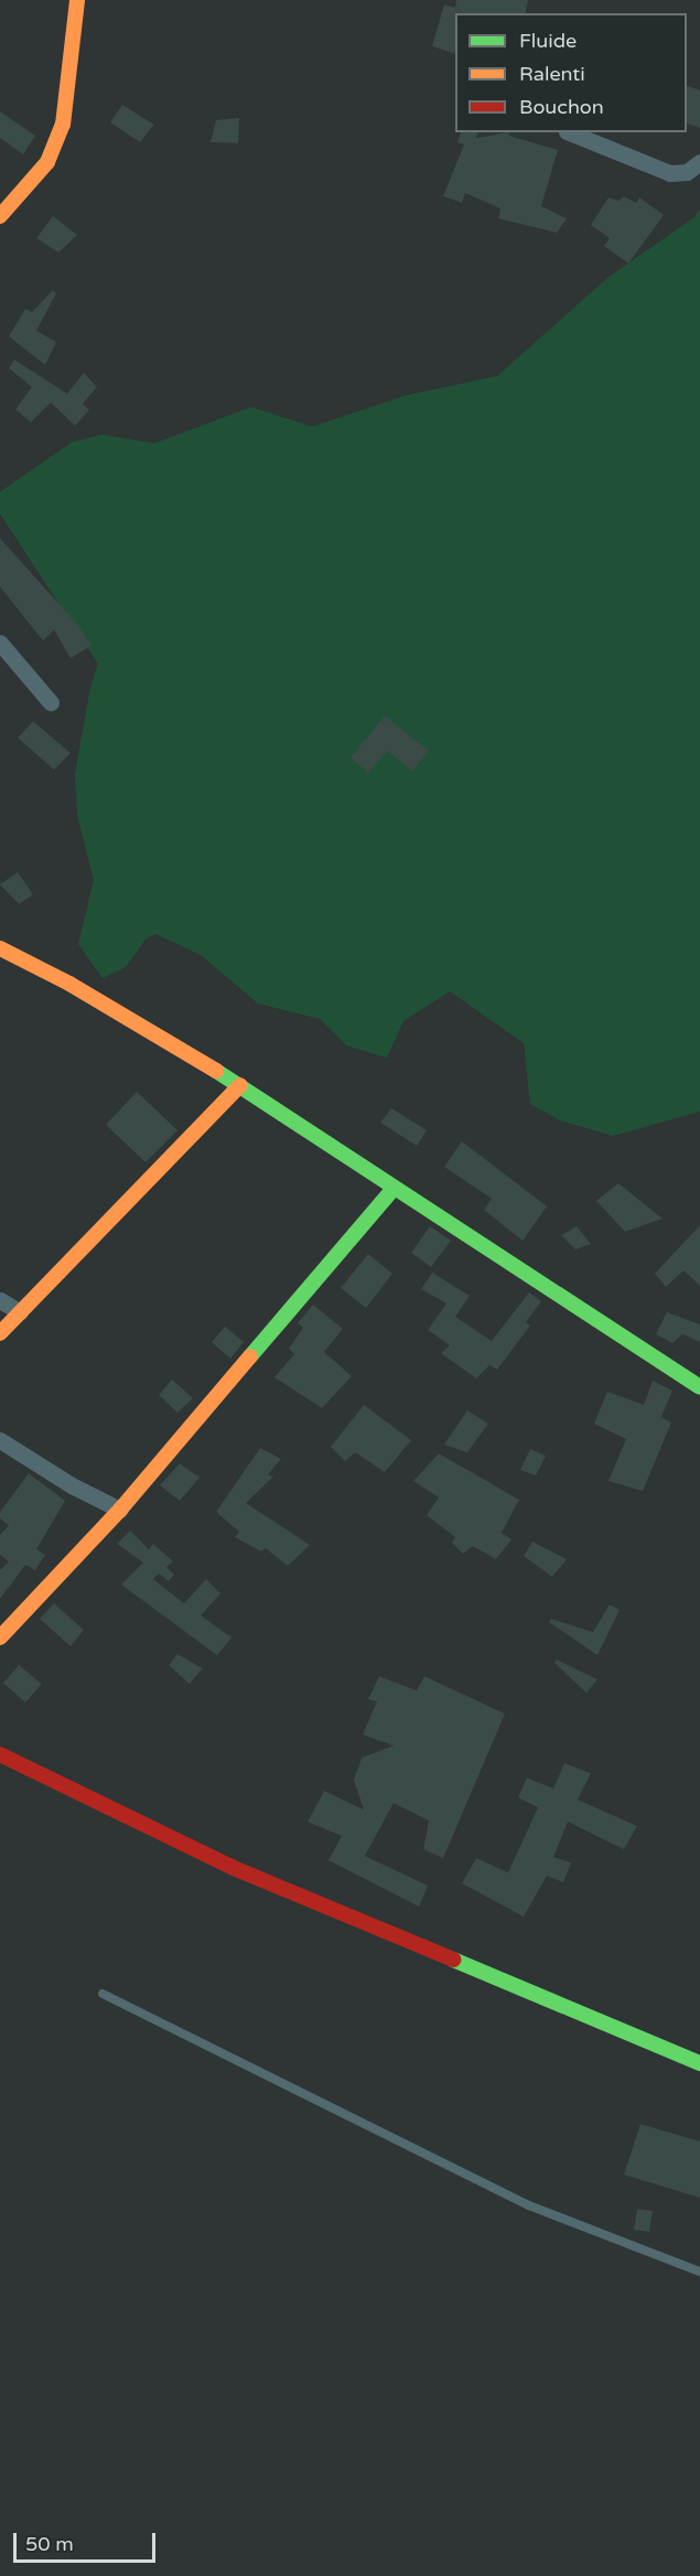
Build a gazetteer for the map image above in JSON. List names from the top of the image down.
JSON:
{
  "legend": ["Fluide", "Ralenti", "Bouchon"],
  "scale_bar": "50 m"
}
